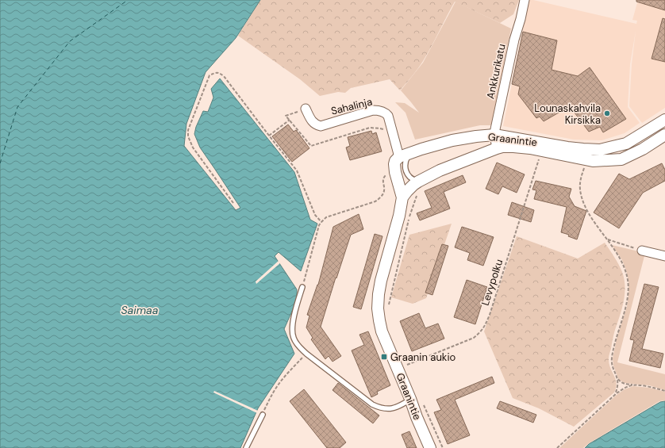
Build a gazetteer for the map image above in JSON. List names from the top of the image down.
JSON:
{
  "streets": {
    "street": ["Ankkurikatu", "Sahalinja", "Graanintie"],
    "path": ["Levypolku"]
  },
  "crossings": [
    ["Ankkurikatu", "Graanintie"],
    ["Sahalinja", "Graanintie"]
  ],
  "water": ["Saimaa"],
  "places": {
    "other": ["Lounaskahvila Kirsikka"],
    "transit": ["Graanin aukio"]
  }
}
